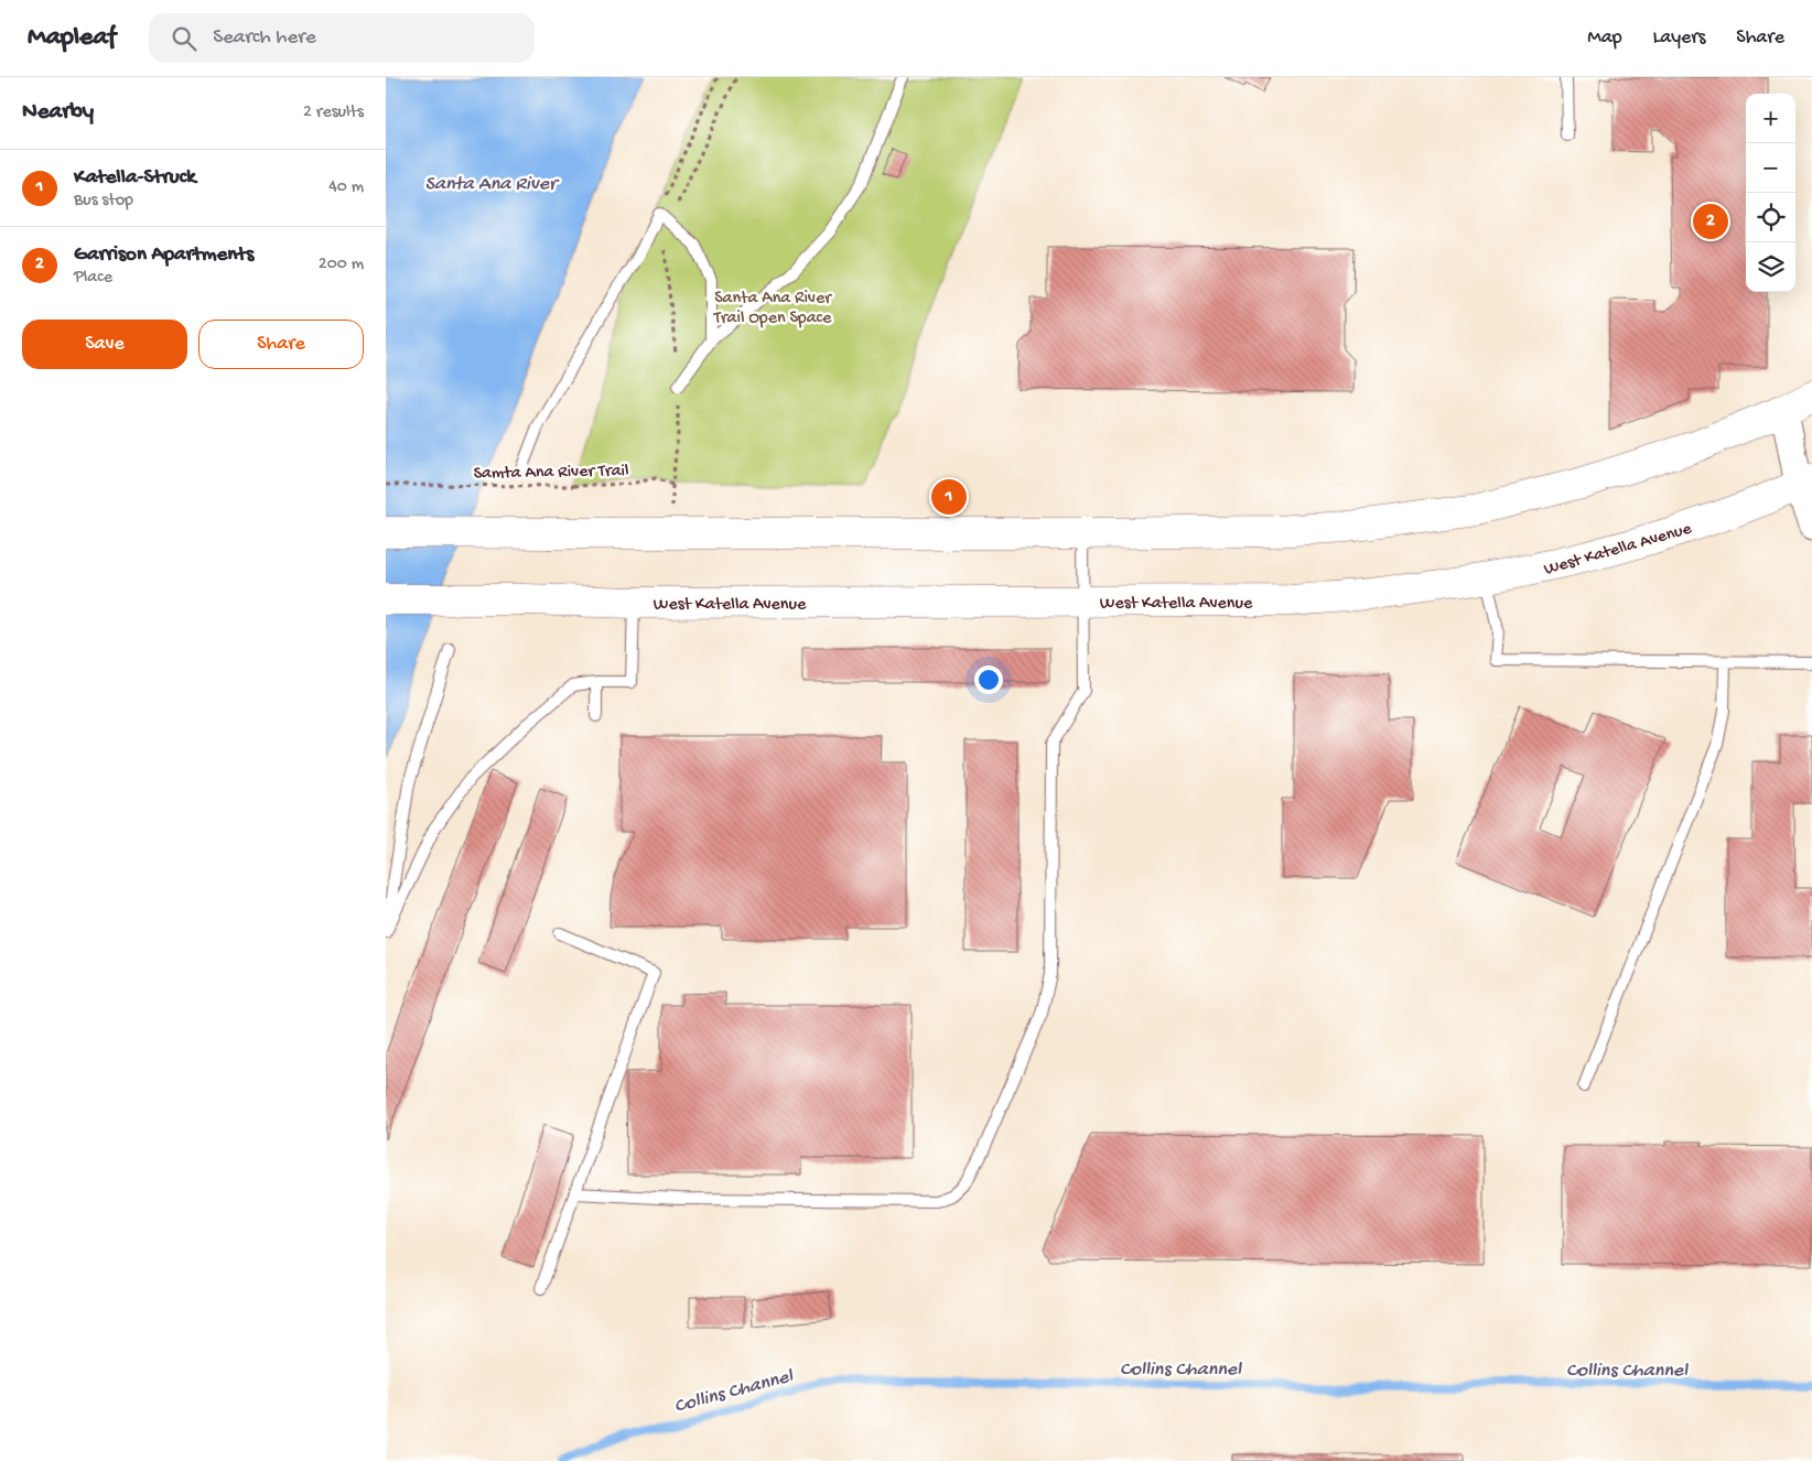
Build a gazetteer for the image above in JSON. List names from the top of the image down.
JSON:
{
  "streets": {
    "main road": ["West Katella Avenue"],
    "path": ["Samta Ana River Trail"]
  },
  "water": ["Santa Ana River", "Collins Channel"],
  "parks": ["Santa Ana River Trail Open Space"],
  "page": {
    "header": "Mapleaf",
    "search": "Search here",
    "nav": ["Map", "Layers", "Share"],
    "heading": ["Nearby", "2 results"],
    "map_buttons": ["+", "−"],
    "list": [
      {
        "mark": "1",
        "name": "Katella-Struck",
        "note": "Bus stop",
        "value": "40 m"
      },
      {
        "mark": "2",
        "name": "Garrison Apartments",
        "note": "Place",
        "value": "200 m"
      }
    ],
    "pins": ["2", "1"],
    "buttons": ["Save", "Share"]
  }
}
